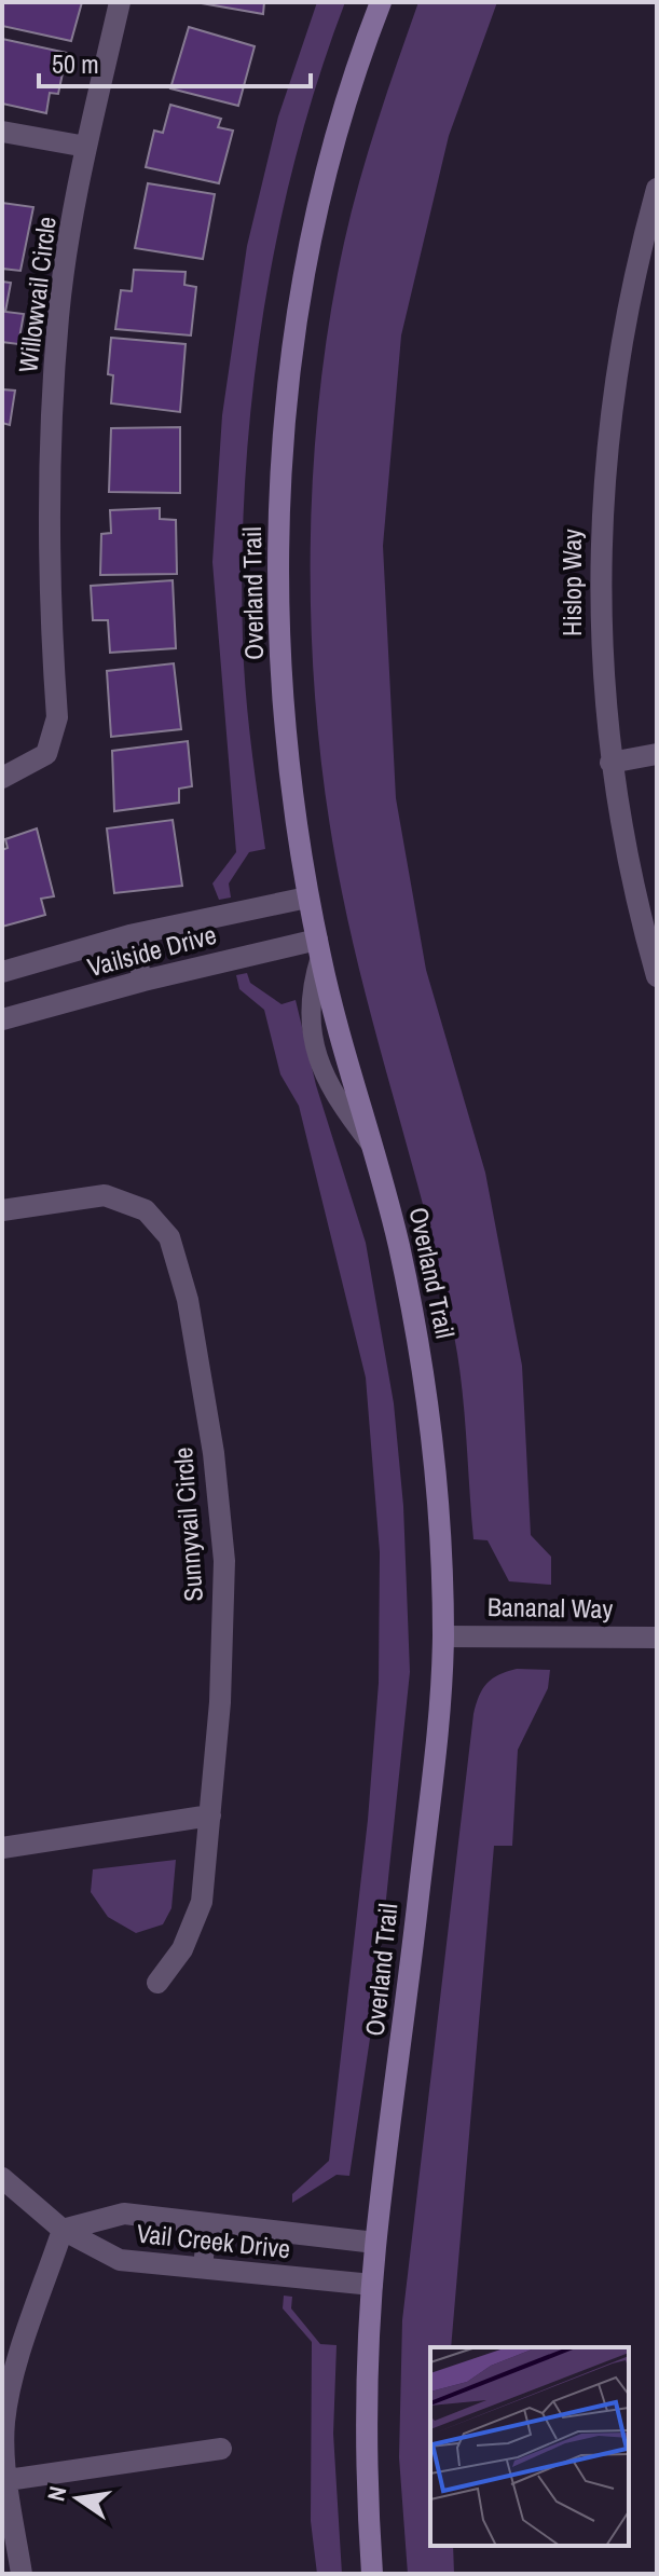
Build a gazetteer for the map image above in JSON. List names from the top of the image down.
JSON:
{
  "streets": {
    "street": [
      "Willowvail Circle",
      "Hislop Way",
      "Overland Trail",
      "Vailside Drive",
      "Sunnyvail Circle",
      "Bananal Way",
      "Vail Creek Drive"
    ]
  },
  "crossings": [
    ["Overland Trail", "Vailside Drive"],
    ["Overland Trail", "Bananal Way"],
    ["Overland Trail", "Vail Creek Drive"]
  ],
  "scale_bar": "50 m",
  "north": "left"
}
